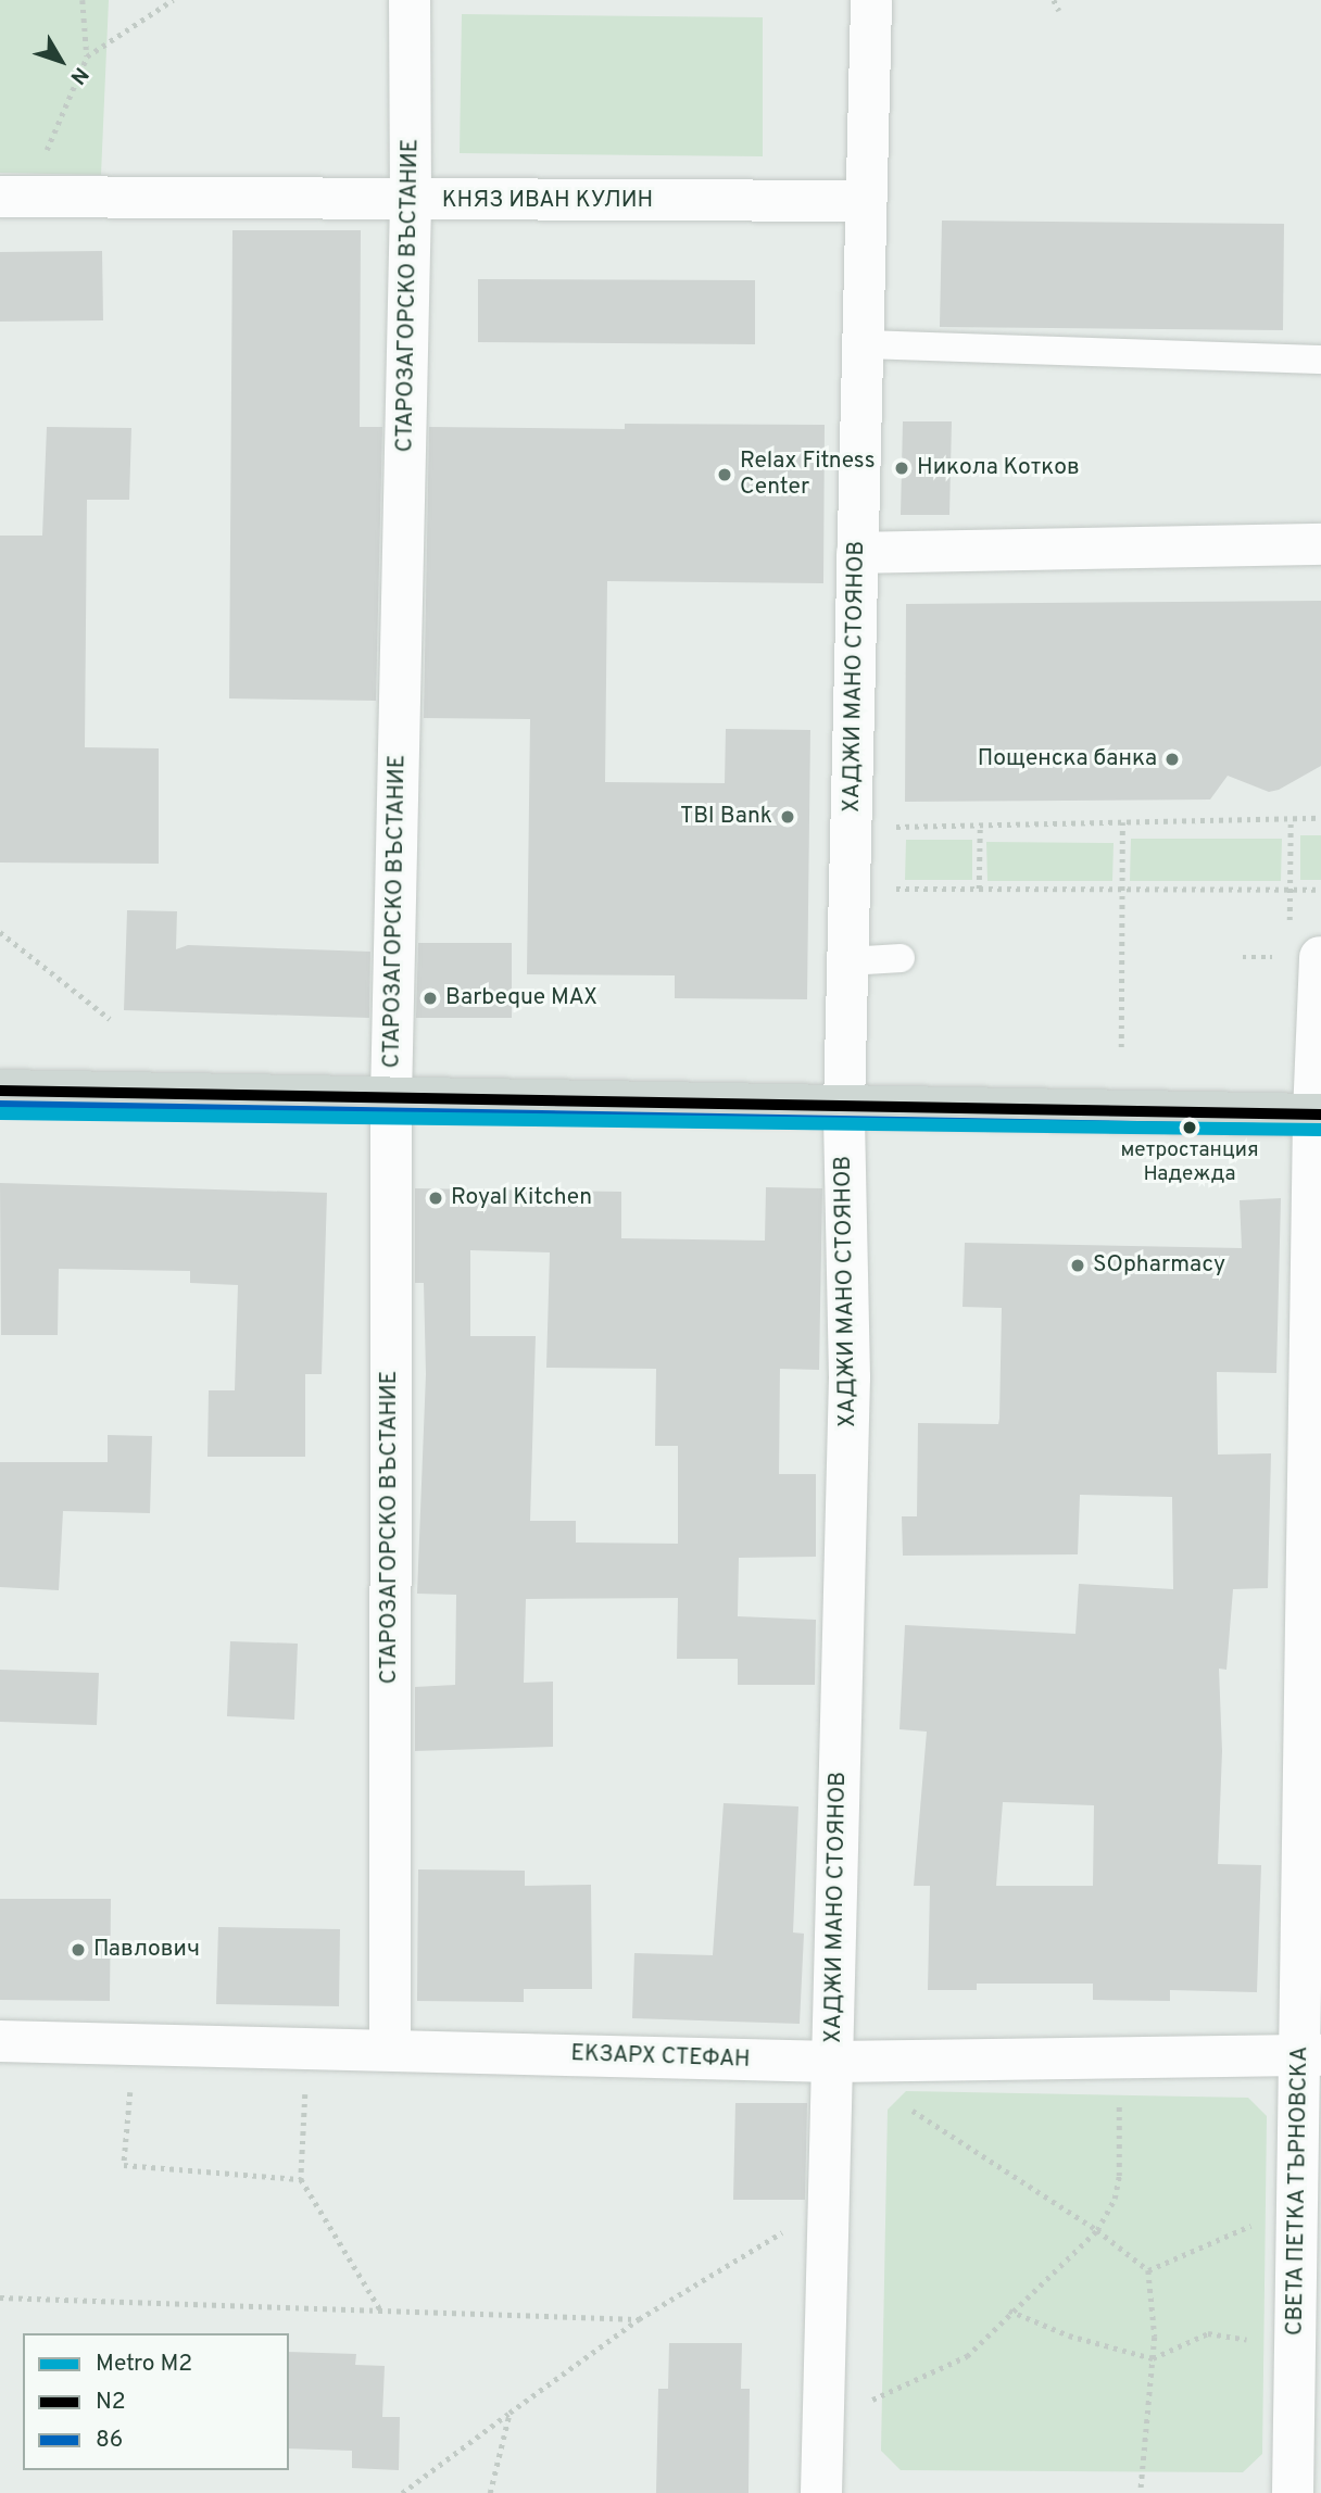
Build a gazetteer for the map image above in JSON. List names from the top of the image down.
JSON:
{
  "streets": {
    "street": [
      "КНЯЗ ИВАН КУЛИН",
      "СТАРОЗАГОРСКО ВЪСТАНИЕ",
      "ХАДЖИ МАНО СТОЯНОВ",
      "ЕКЗАРХ СТЕФАН",
      "СВЕТА ПЕТКА ТЪРНОВСКА"
    ]
  },
  "crossings": [
    ["КНЯЗ ИВАН КУЛИН", "СТАРОЗАГОРСКО ВЪСТАНИЕ"],
    ["КНЯЗ ИВАН КУЛИН", "ХАДЖИ МАНО СТОЯНОВ"],
    ["СТАРОЗАГОРСКО ВЪСТАНИЕ", "ЕКЗАРХ СТЕФАН"],
    ["ХАДЖИ МАНО СТОЯНОВ", "ЕКЗАРХ СТЕФАН"],
    ["ЕКЗАРХ СТЕФАН", "СВЕТА ПЕТКА ТЪРНОВСКА"]
  ],
  "places": [
    "Никола Котков",
    "Relax Fitness Center",
    "Пощенска банка",
    "TBI Bank",
    "Barbeque MAX",
    "метростанция Надежда",
    "Royal Kitchen",
    "SOpharmacy",
    "Павлович"
  ],
  "lines": ["transit line N2", "transit line 86", "metro line M2"],
  "legend": ["Metro M2", "N2", "86"],
  "north": "bottom right"
}
